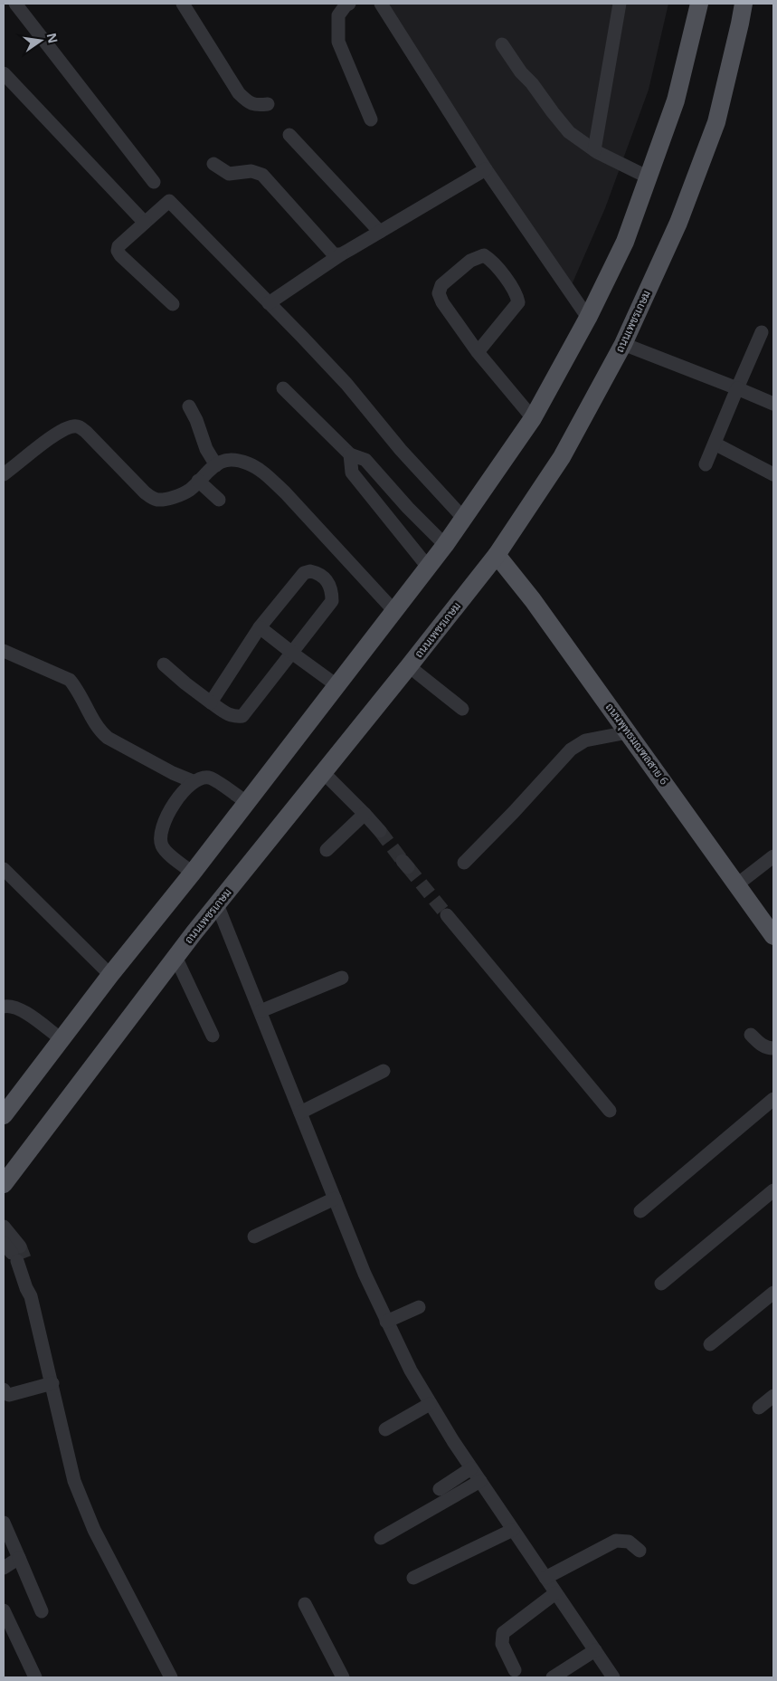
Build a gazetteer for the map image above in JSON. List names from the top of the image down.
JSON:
{
  "streets": {
    "main road": ["ถนนเพชรเกษม", "ถนนพุทธมณฑลสาย 6"]
  },
  "crossings": [
    ["ถนนเพชรเกษม", "ถนนพุทธมณฑลสาย 6"]
  ],
  "north": "right"
}
